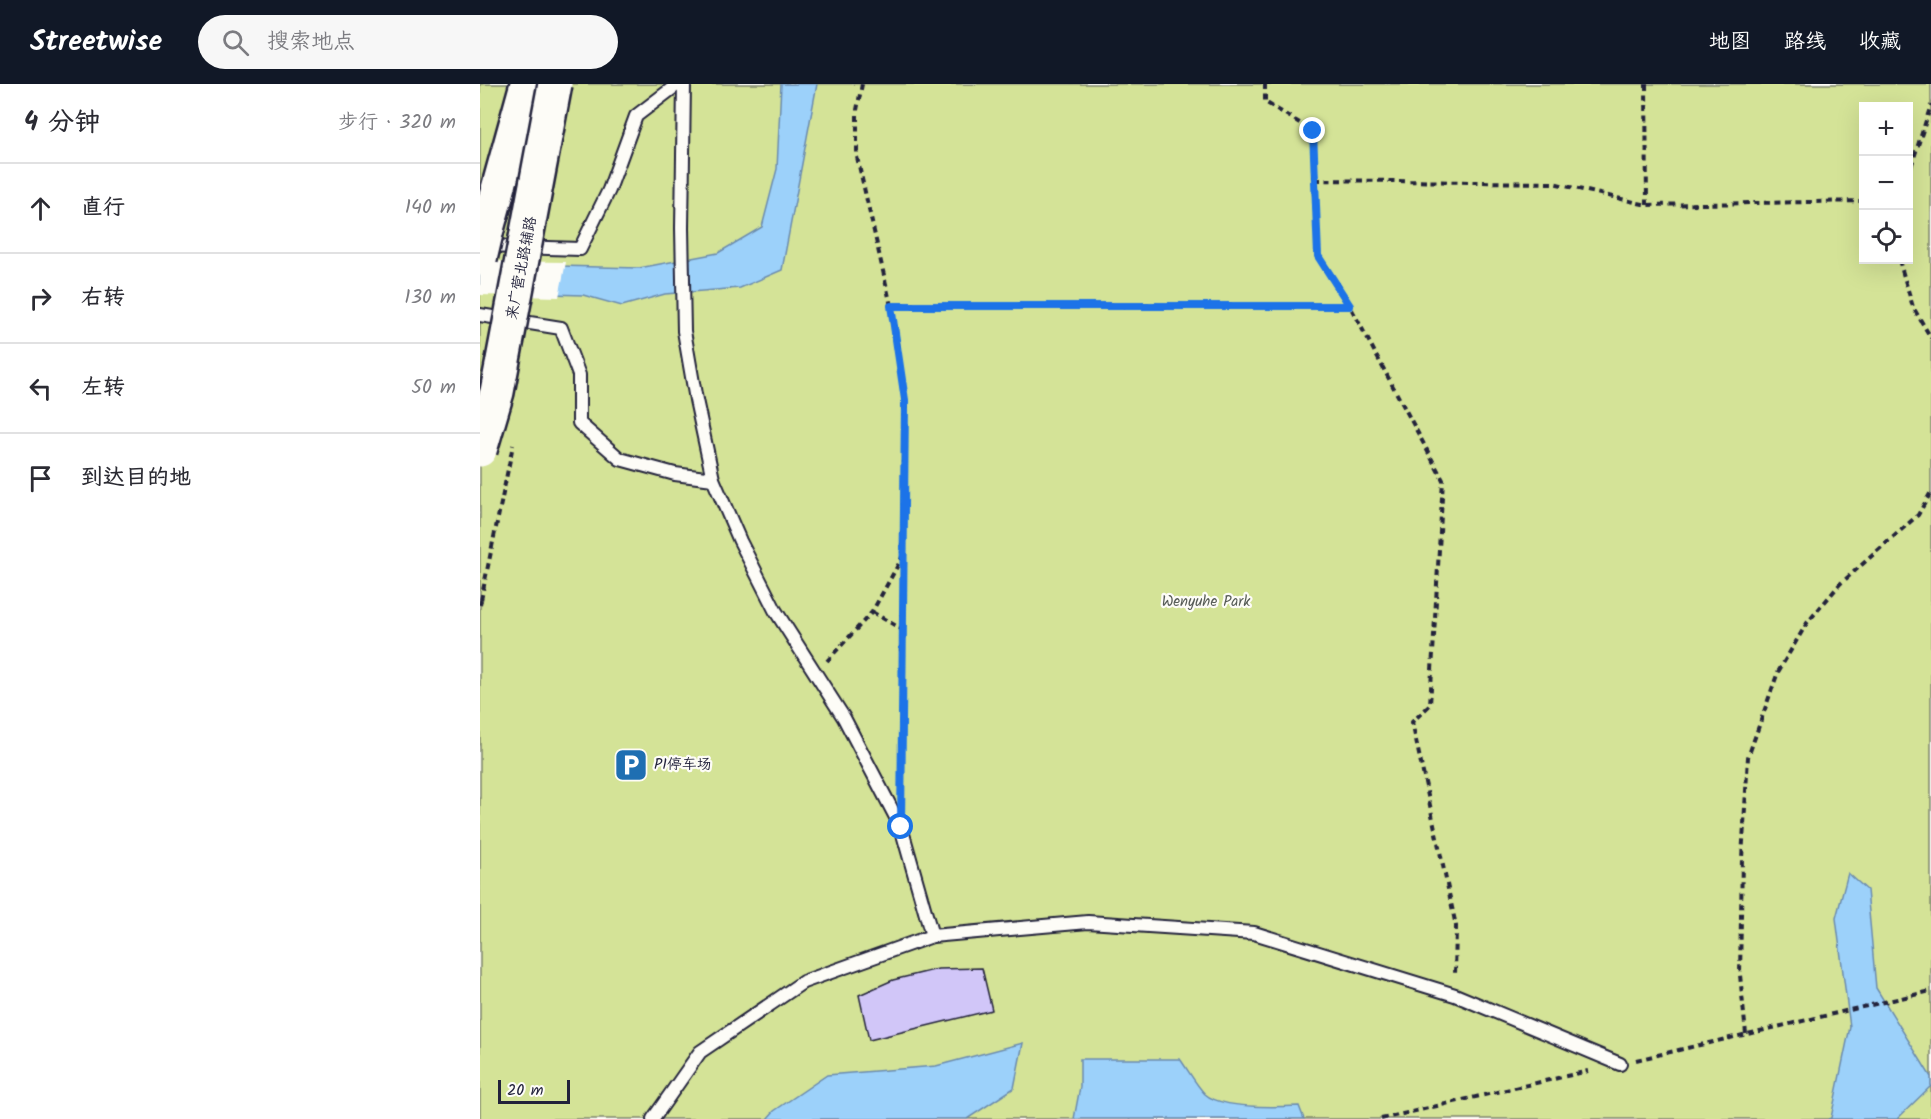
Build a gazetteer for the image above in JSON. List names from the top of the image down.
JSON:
{
  "streets": {
    "main road": ["来广营北路辅路"]
  },
  "parks": ["Wenyuhe Park"],
  "places": {
    "parking": ["P1停车场"]
  },
  "scale_bar": "20 m",
  "page": {
    "header": "Streetwise",
    "search": "搜索地点",
    "nav": ["地图", "路线", "收藏"],
    "heading": ["4 分钟", "步行 · 320 m"],
    "map_buttons": ["+", "−"],
    "list": [
      ["直行", "140 m"],
      ["右转", "130 m"],
      ["左转", "50 m"],
      "到达目的地"
    ],
    "scale": "20 m"
  }
}
